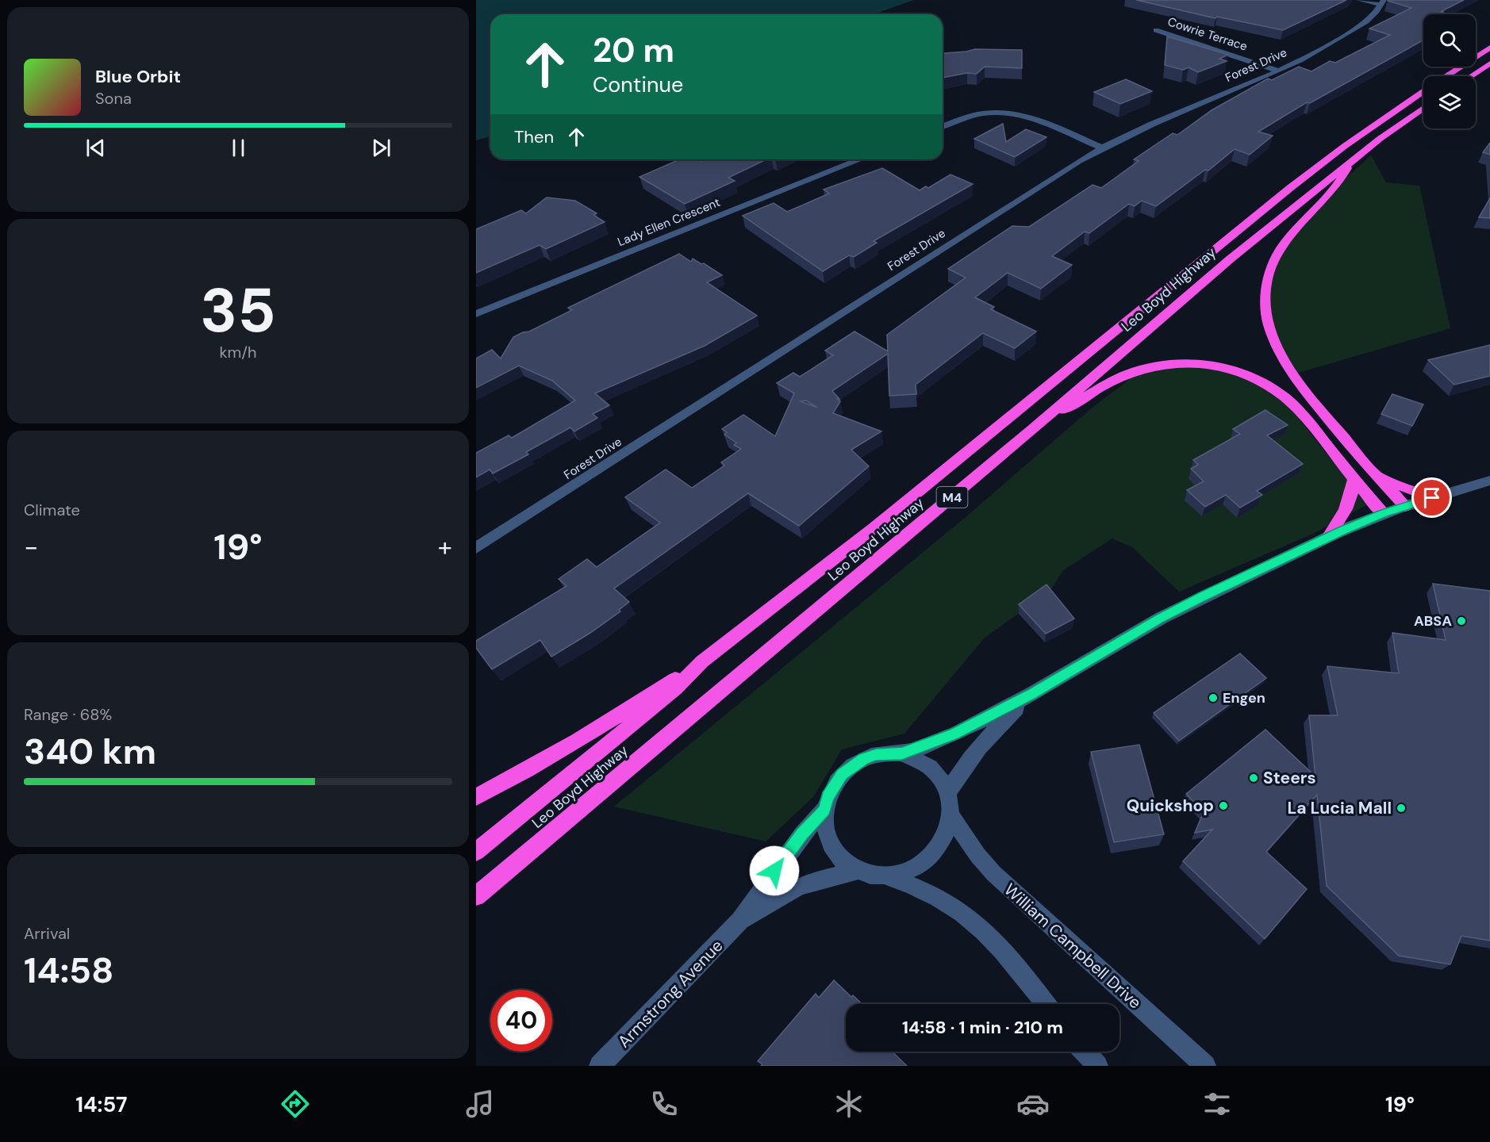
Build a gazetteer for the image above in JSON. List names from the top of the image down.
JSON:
{
  "streets": {
    "highway": ["Leo Boyd Highway", "M4"],
    "street": [
      "Cowrie Terrace",
      "Forest Drive",
      "Lady Ellen Crescent",
      "William Campbell Drive",
      "Armstrong Avenue"
    ]
  },
  "crossings": [
    ["Cowrie Terrace", "Forest Drive"],
    ["William Campbell Drive", "Armstrong Avenue"]
  ],
  "places": [
    "ABSA",
    "Engen",
    "Steers",
    "Quickshop",
    "La Lucia Mall"
  ],
  "page": {
    "turn": ["20 m", "Continue"],
    "song": ["Blue Orbit", "Sona"],
    "then": "Then",
    "tile": [
      ["35", "km/h"],
      "Climate",
      ["Range · 68%", "340 km"],
      ["Arrival", "14:58"]
    ],
    "heat": ["−", "19°", "+"],
    "limit": "40",
    "trip": "14:58 · 1 min · 210 m",
    "tabs": ["14:57", "19°"]
  }
}
